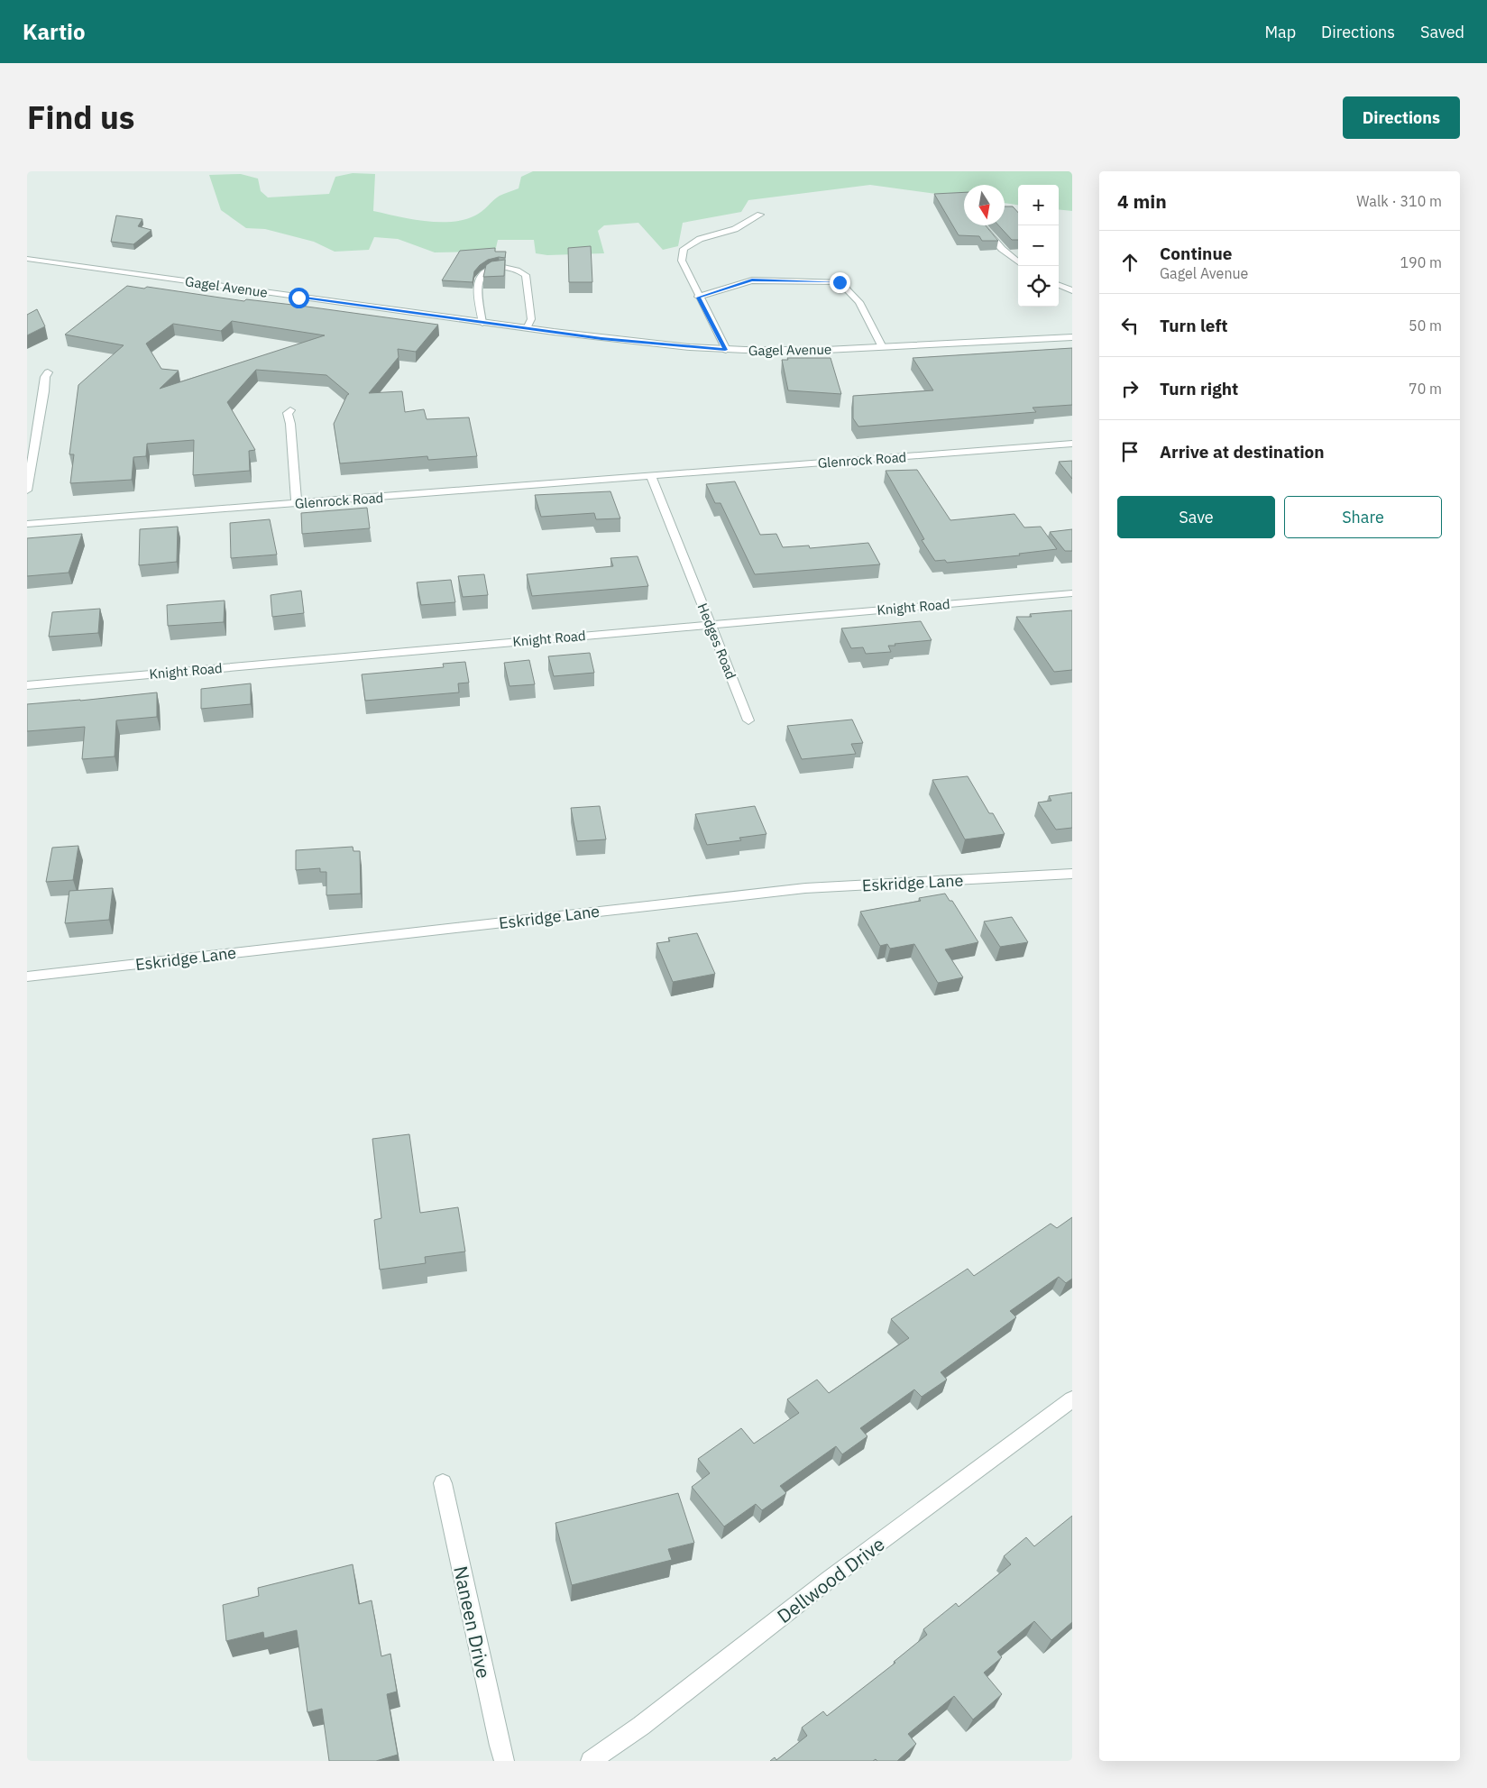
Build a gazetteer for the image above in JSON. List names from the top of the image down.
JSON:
{
  "streets": {
    "street": [
      "Gagel Avenue",
      "Glenrock Road",
      "Knight Road",
      "Hedges Road",
      "Eskridge Lane",
      "Dellwood Drive",
      "Naneen Drive"
    ]
  },
  "crossings": [
    ["Glenrock Road", "Hedges Road"],
    ["Knight Road", "Hedges Road"]
  ],
  "north": "bottom",
  "page": {
    "header": "Kartio",
    "nav": ["Map", "Directions", "Saved"],
    "title": "Find us",
    "buttons": [
      "Directions",
      ["Save", "Share"]
    ],
    "heading": ["4 min", "Walk · 310 m"],
    "map_buttons": ["+", "−"],
    "list": [
      ["Continue", "Gagel Avenue", "190 m"],
      ["Turn left", "50 m"],
      ["Turn right", "70 m"],
      "Arrive at destination"
    ]
  }
}
